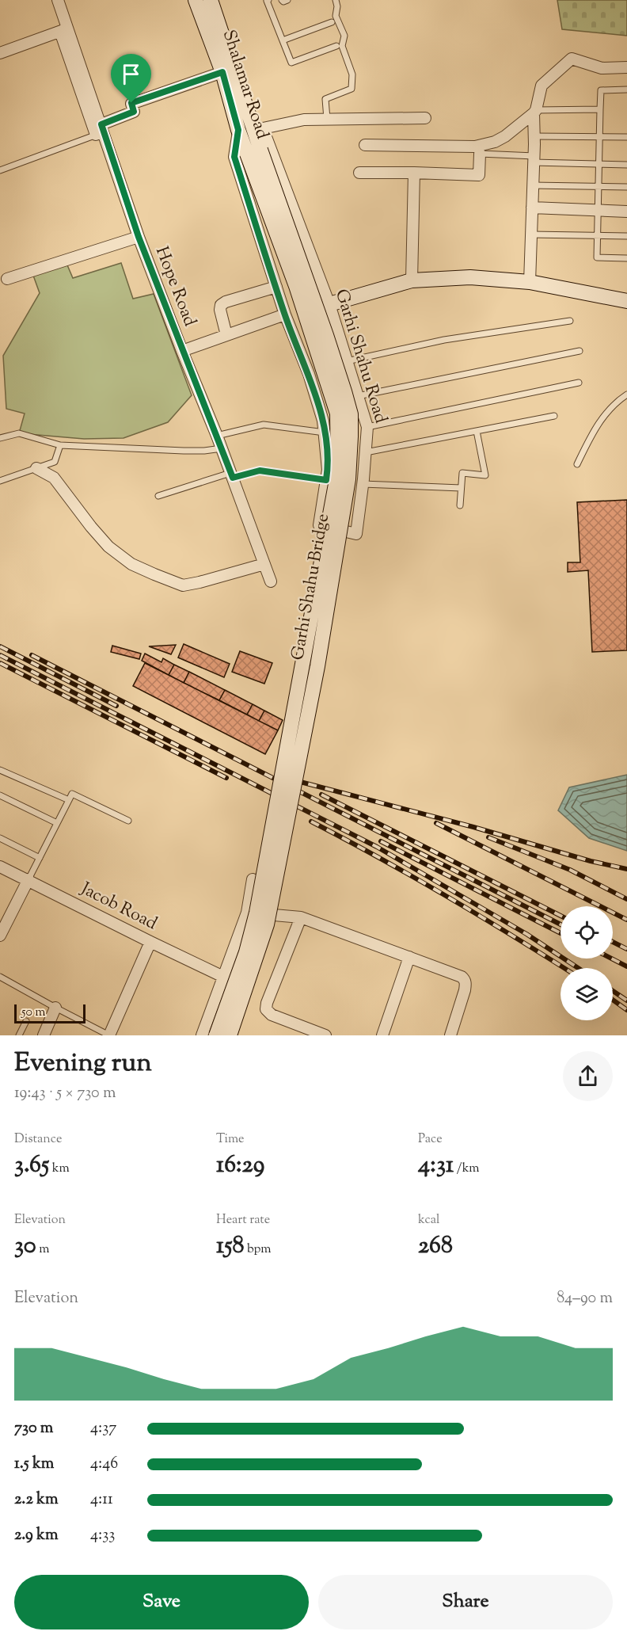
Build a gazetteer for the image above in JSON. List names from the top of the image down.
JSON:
{
  "streets": {
    "main road": ["Shalamar Road", "Garhi Shahu Bridge"],
    "street": ["Hope Road", "Garhi Shahu Road", "Jacob Road"]
  },
  "crossings": [
    ["Shalamar Road", "Garhi Shahu Road"],
    ["Shalamar Road", "Garhi Shahu Bridge"]
  ],
  "scale_bar": "50 m",
  "page": {
    "scale": "50 m",
    "heading": ["Evening run", "19:43 · 5 × 730 m"],
    "stats": [
      ["Distance", "3.65 km"],
      ["Time", "16:29"],
      ["Pace", "4:31 /km"],
      ["Elevation", "30 m"],
      ["Heart rate", "158 bpm"],
      ["kcal", "268"]
    ],
    "chart": ["Elevation", "84–90 m"],
    "list": [
      {
        "name": "730 m",
        "note": "4:37"
      },
      {
        "name": "1.5 km",
        "note": "4:46"
      },
      {
        "name": "2.2 km",
        "note": "4:11"
      },
      {
        "name": "2.9 km",
        "note": "4:33"
      }
    ],
    "buttons": ["Save", "Share"]
  }
}
